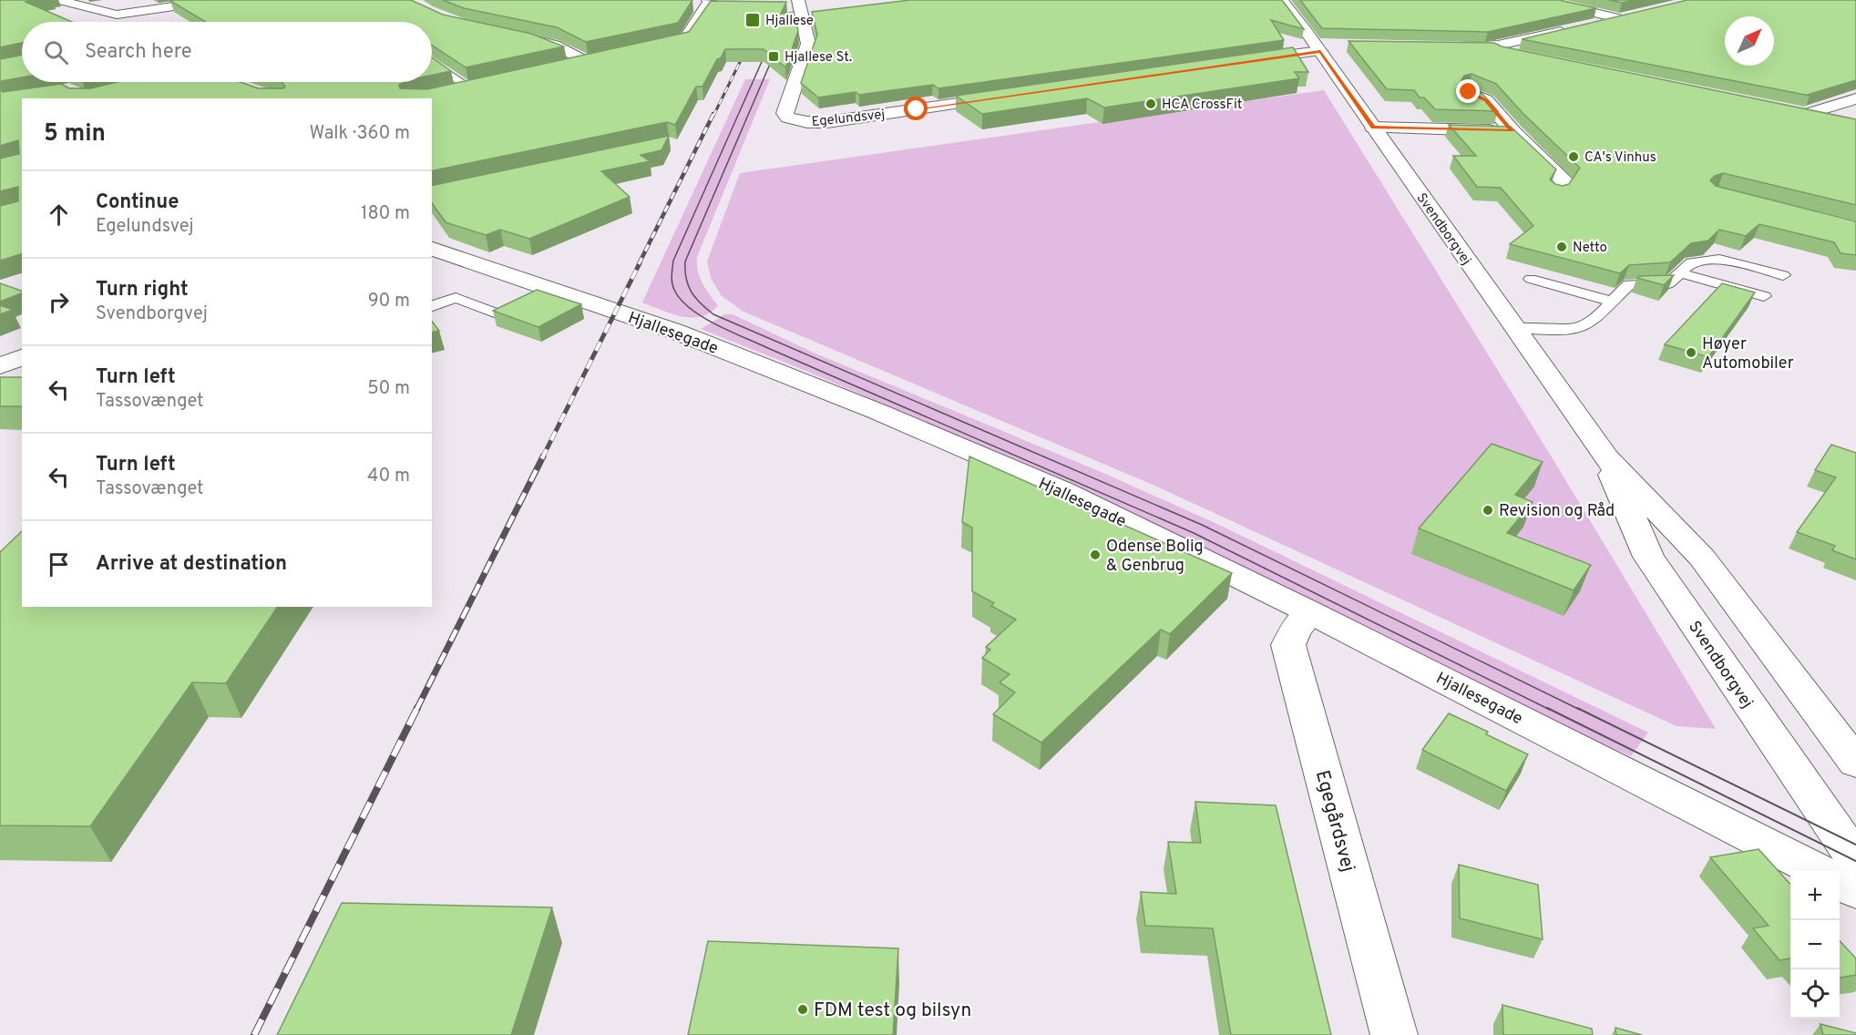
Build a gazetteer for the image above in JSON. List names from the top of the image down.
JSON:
{
  "streets": {
    "street": [
      "Egelundsvej",
      "Svendborgvej",
      "Hjallesegade",
      "Egegårdsvej"
    ]
  },
  "crossings": [
    ["Hjallesegade", "Egegårdsvej"]
  ],
  "places": {
    "transit": ["Hjallese", "Hjallese St."],
    "other": [
      "HCA CrossFit",
      "CA's Vinhus",
      "Netto",
      "Høyer Automobiler",
      "Revision og Råd",
      "Odense Bolig & Genbrug",
      "FDM test og bilsyn"
    ]
  },
  "north": "top right",
  "page": {
    "search": "Search here",
    "heading": ["5 min", "Walk · 360 m"],
    "list": [
      ["Continue", "Egelundsvej", "180 m"],
      ["Turn right", "Svendborgvej", "90 m"],
      ["Turn left", "Tassovænget", "50 m"],
      ["Turn left", "Tassovænget", "40 m"],
      "Arrive at destination"
    ],
    "map_buttons": ["+", "−"]
  }
}
